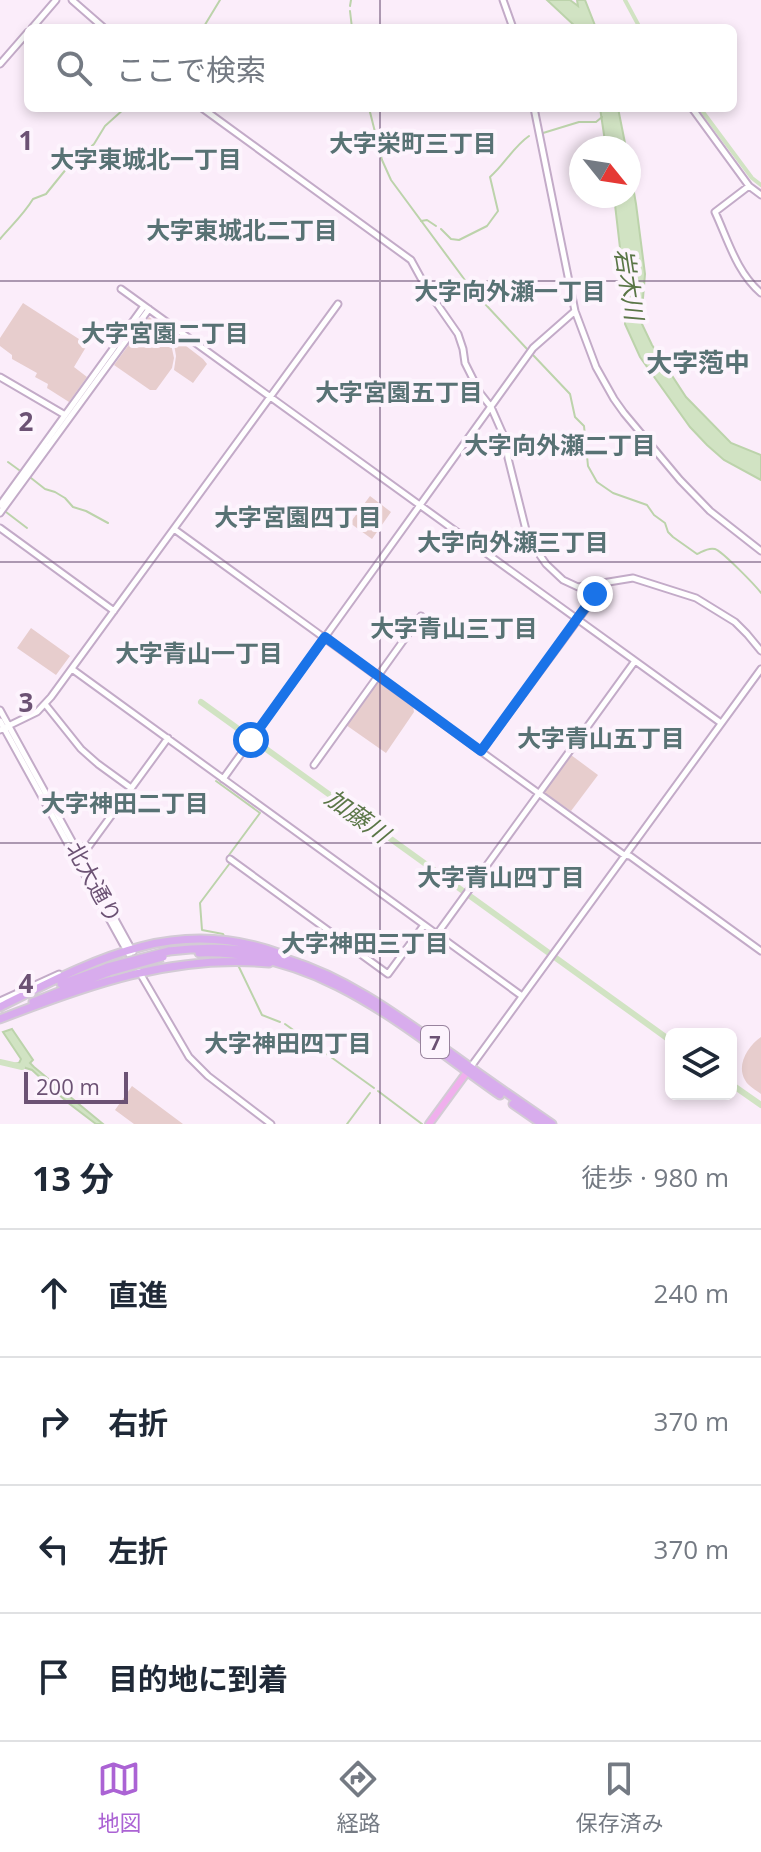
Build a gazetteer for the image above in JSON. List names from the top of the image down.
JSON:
{
  "streets": {
    "highway": ["7"],
    "street": ["北大通り"]
  },
  "districts": [
    "大字栄町三丁目",
    "大字東城北一丁目",
    "大字東城北二丁目",
    "大字向外瀬一丁目",
    "大字宮園二丁目",
    "大字萢中",
    "大字宮園五丁目",
    "大字向外瀬二丁目",
    "大字宮園四丁目",
    "大字向外瀬三丁目",
    "大字青山三丁目",
    "大字青山一丁目",
    "大字青山五丁目",
    "大字神田二丁目",
    "大字青山四丁目",
    "大字神田三丁目",
    "大字神田四丁目"
  ],
  "water": ["岩木川", "加藤川"],
  "scale_bar": "200 m",
  "north": "bottom right",
  "page": {
    "search": "ここで検索",
    "scale": "200 m",
    "heading": ["13 分", "徒歩 · 980 m"],
    "list": [
      ["直進", "240 m"],
      ["右折", "370 m"],
      ["左折", "370 m"],
      "目的地に到着"
    ],
    "nav": ["地図", "経路", "保存済み"]
  },
  "grid": {
    "rows": [
      "1",
      "2",
      "3",
      "4"
    ]
  }
}
